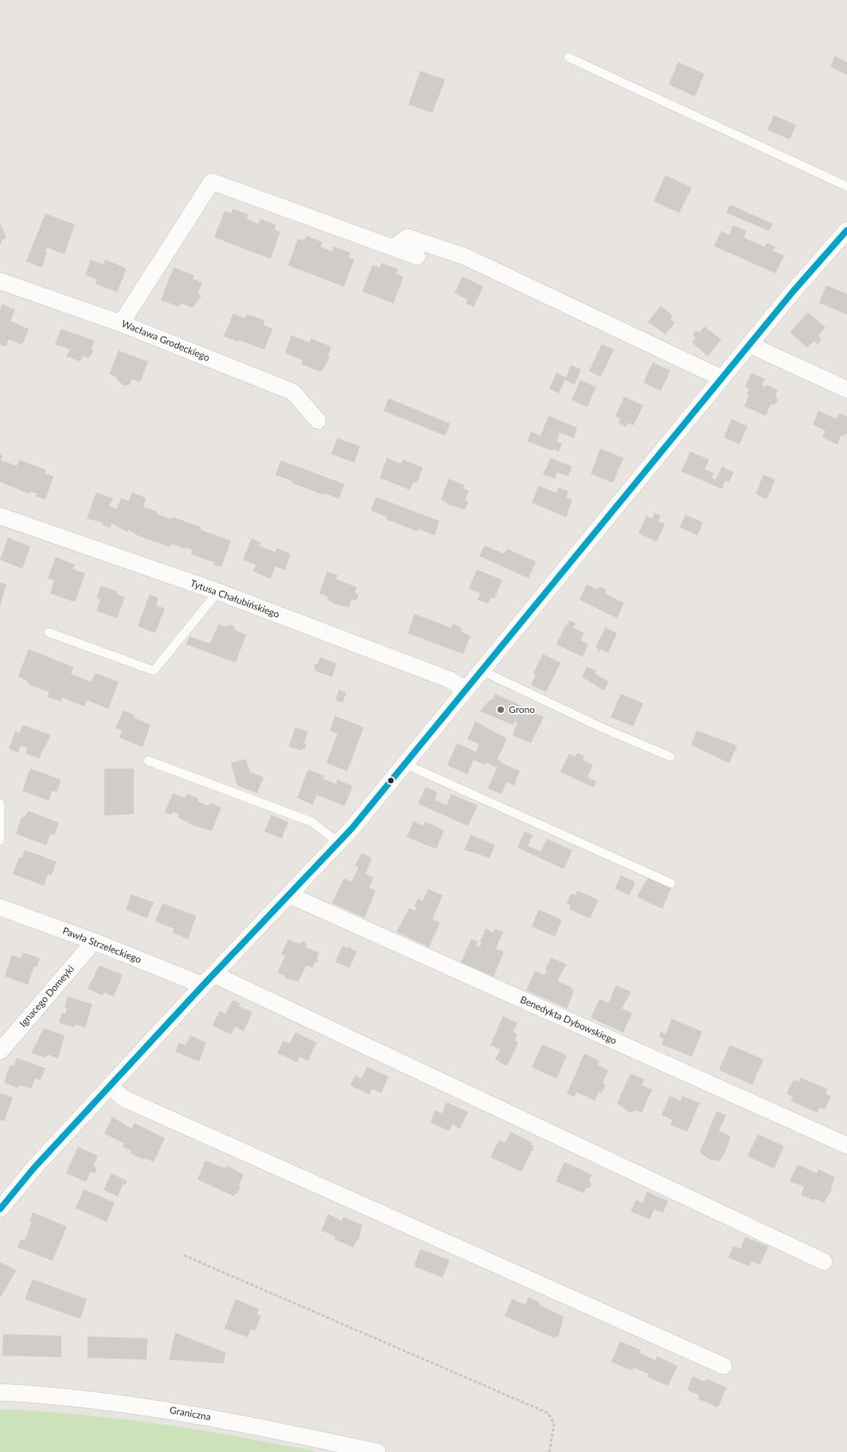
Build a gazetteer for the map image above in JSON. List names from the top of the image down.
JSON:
{
  "streets": {
    "street": [
      "Wacława Grodeckiego",
      "Tytusa Chałubińskiego",
      "Pawła Strzeleckiego",
      "Ignacego Domeyki",
      "Benedykta Dybowskiego",
      "Graniczna"
    ]
  },
  "crossings": [
    ["Pawła Strzeleckiego", "Ignacego Domeyki"]
  ],
  "places": ["Grono"]
}
